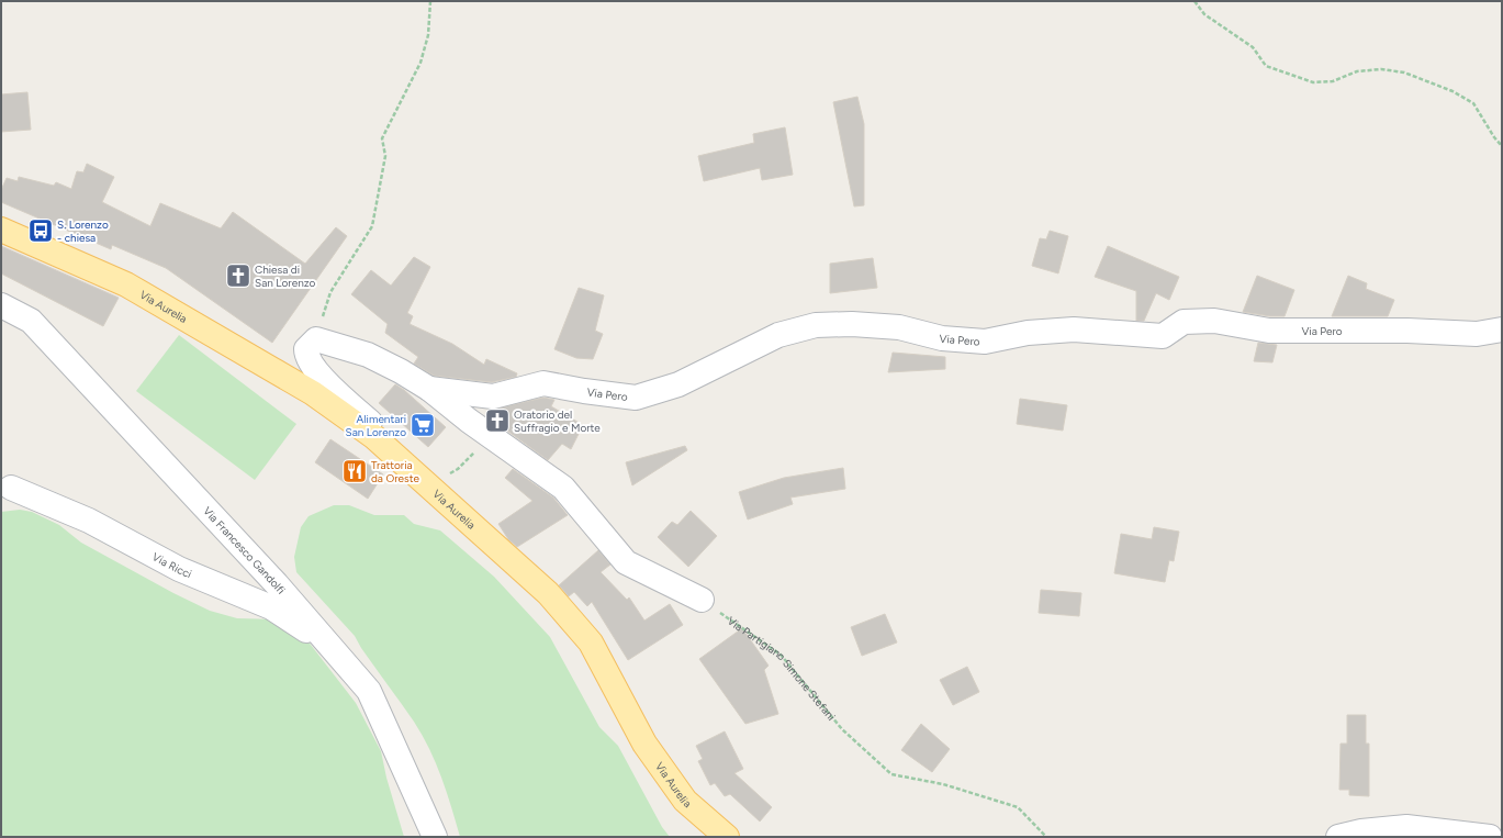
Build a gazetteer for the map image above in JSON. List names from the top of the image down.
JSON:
{
  "streets": {
    "main road": ["Via Aurelia"],
    "street": ["Via Pero", "Via Francesco Gandolfi", "Via Ricci"],
    "path": ["Via Partigiano Simone Stefani"]
  },
  "crossings": [
    ["Via Francesco Gandolfi", "Via Ricci"]
  ],
  "places": {
    "bus stop": ["S. Lorenzo - chiesa"],
    "church": ["Chiesa di San Lorenzo", "Oratorio del Suffragio e Morte"],
    "supermarket": ["Alimentari San Lorenzo"],
    "restaurant": ["Trattoria da Oreste"]
  }
}
